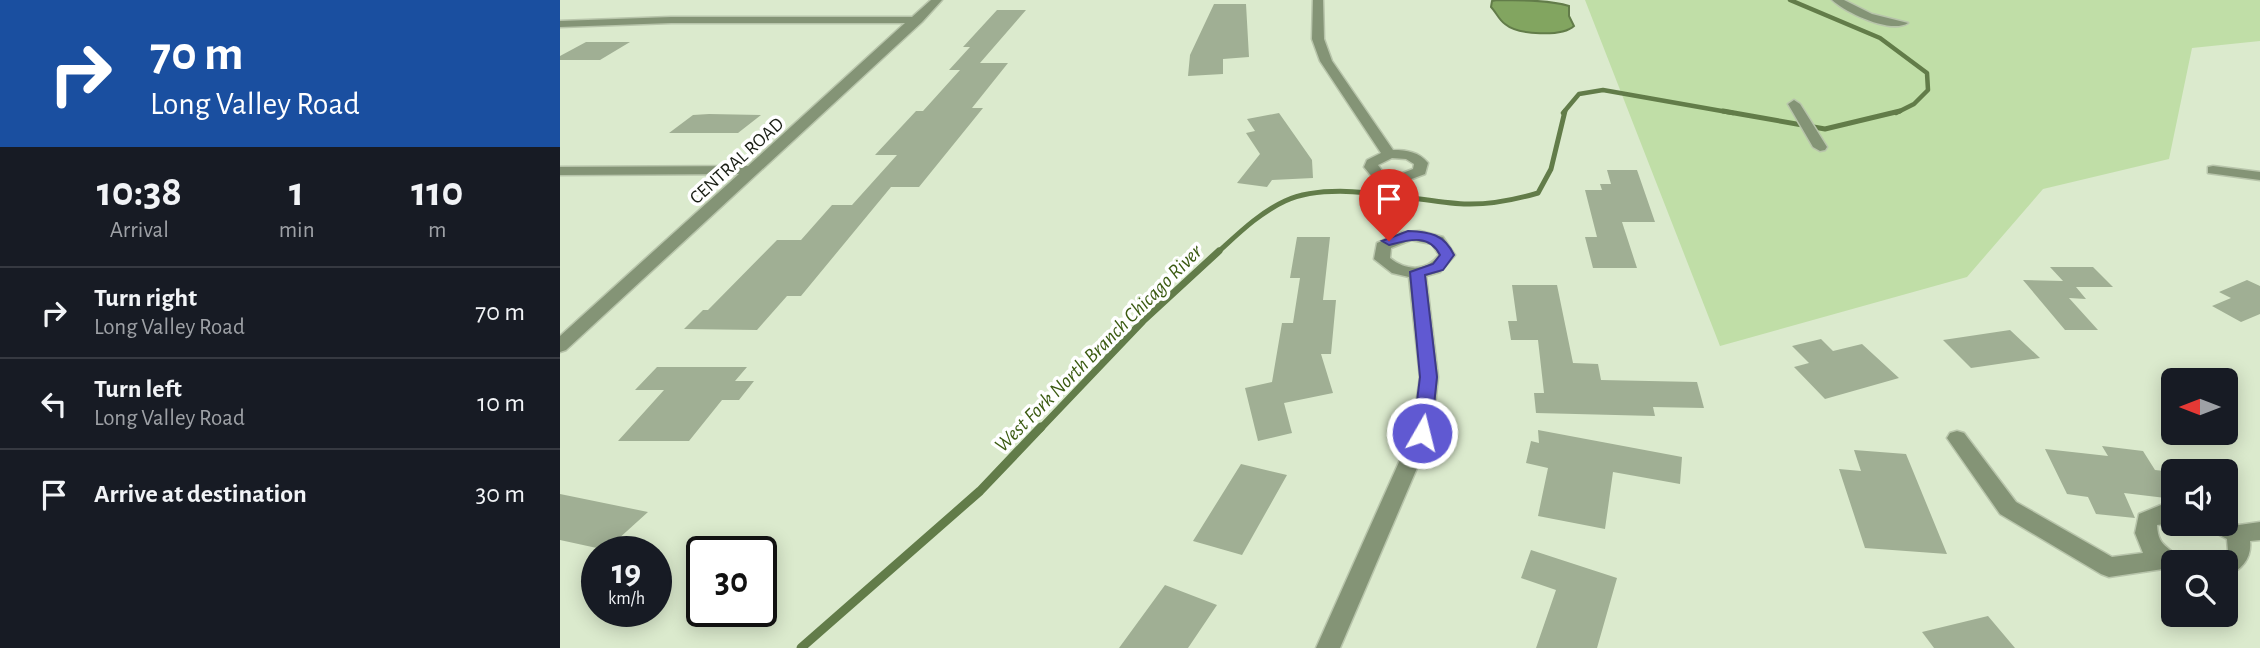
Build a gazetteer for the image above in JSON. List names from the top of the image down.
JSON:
{
  "streets": {
    "street": ["CENTRAL ROAD"]
  },
  "water": ["West Fork North Branch Chicago River"],
  "north": "left",
  "page": {
    "turn": ["70 m", "Long Valley Road"],
    "eta": [
      "10:38",
      "Arrival",
      "1",
      "min",
      "110",
      "m"
    ],
    "list": [
      {
        "name": "Turn right",
        "note": "Long Valley Road",
        "value": "70 m"
      },
      {
        "name": "Turn left",
        "note": "Long Valley Road",
        "value": "10 m"
      },
      {
        "name": "Arrive at destination",
        "value": "30 m"
      }
    ],
    "speed": "19 km/h",
    "limit": "30"
  }
}
